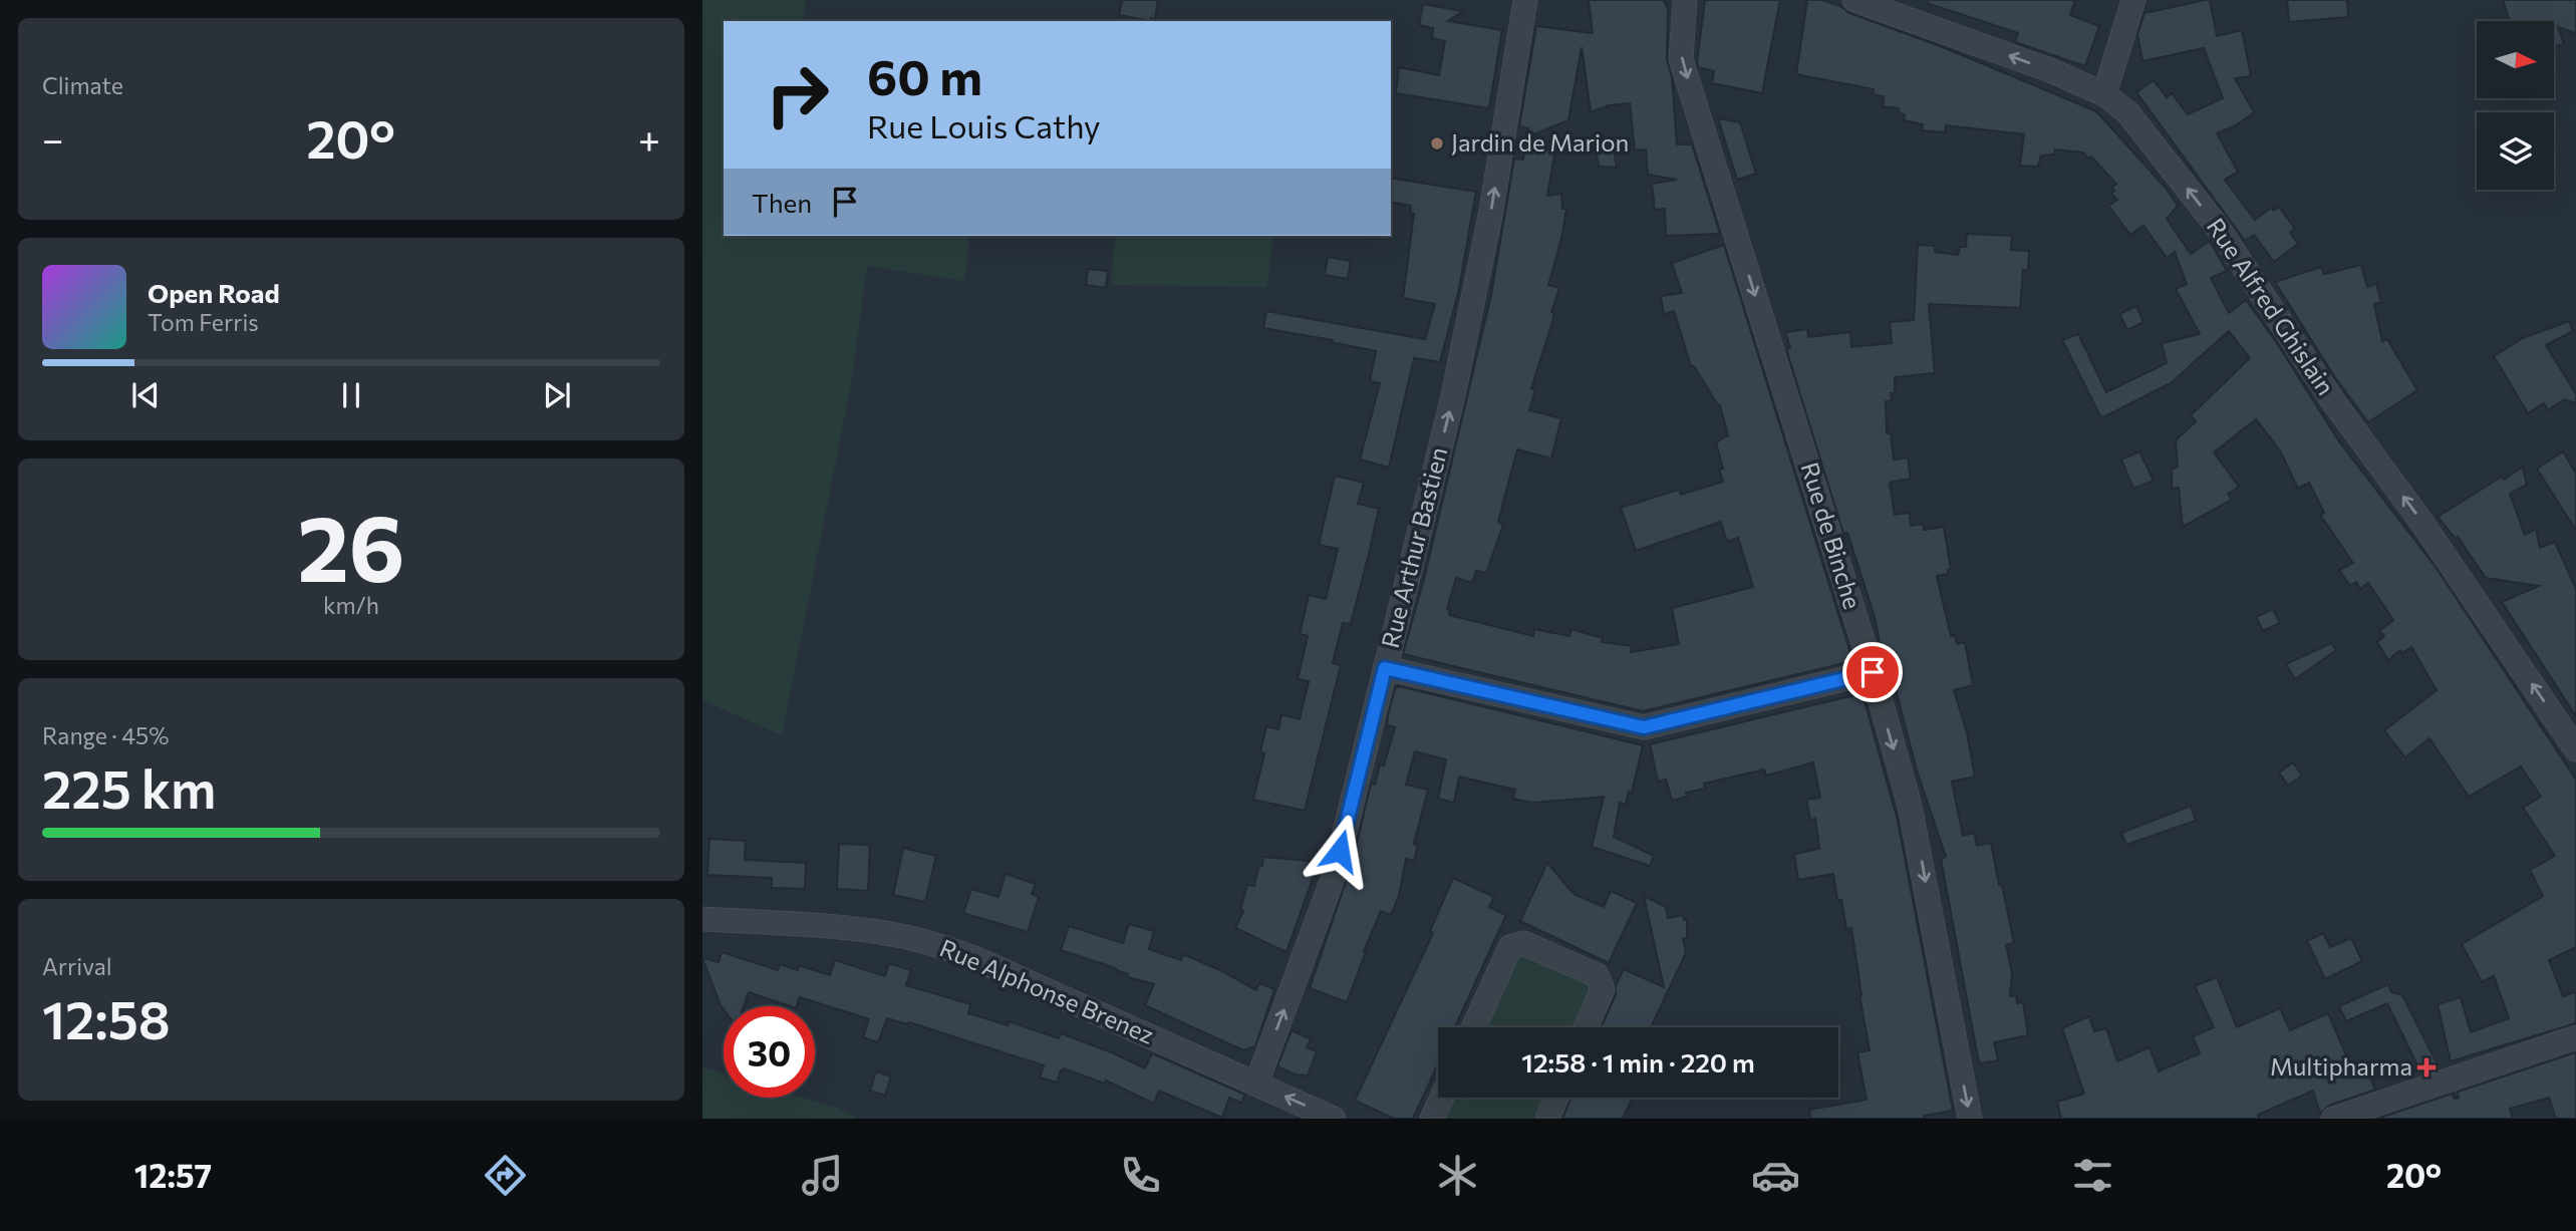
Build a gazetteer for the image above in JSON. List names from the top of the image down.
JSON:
{
  "streets": {
    "street": [
      "Rue Alfred Ghislain",
      "Rue de Binche",
      "Rue Arthur Bastien",
      "Rue Alphonse Brenez"
    ]
  },
  "crossings": [
    ["Rue Arthur Bastien", "Rue Alphonse Brenez"]
  ],
  "one_way": ["Rue Alfred Ghislain", "Rue de Binche", "Rue Arthur Bastien"],
  "places": {
    "other": ["Jardin de Marion"],
    "health": ["Multipharma"]
  },
  "north": "right",
  "page": {
    "tile": [
      "Climate",
      ["26", "km/h"],
      ["Range · 45%", "225 km"],
      ["Arrival", "12:58"]
    ],
    "turn": ["60 m", "Rue Louis Cathy"],
    "heat": ["−", "20°", "+"],
    "then": "Then",
    "song": ["Open Road", "Tom Ferris"],
    "limit": "30",
    "trip": "12:58 · 1 min · 220 m",
    "tabs": ["12:57", "20°"]
  }
}
